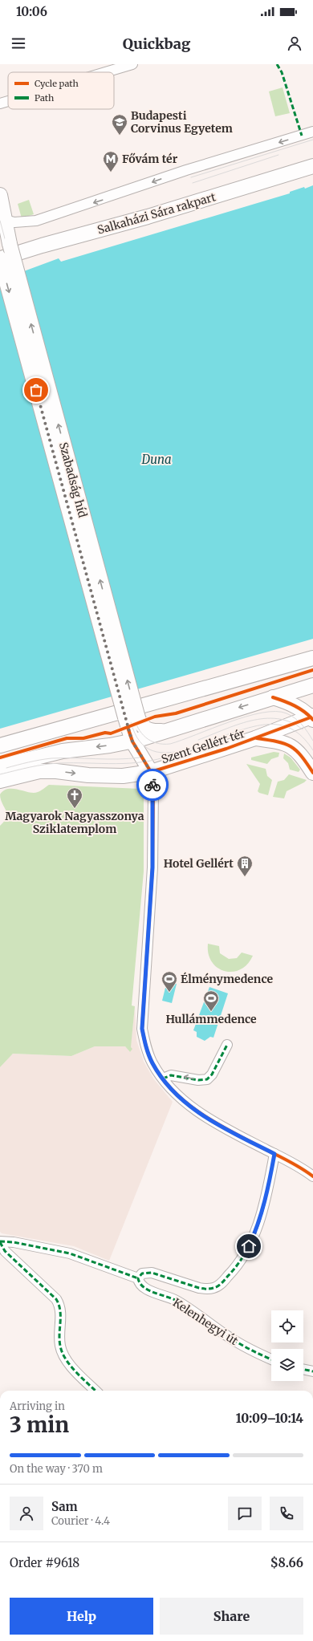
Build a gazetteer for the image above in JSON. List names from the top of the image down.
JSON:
{
  "streets": {
    "main road": ["Salkaházi Sára rakpart", "Szabadság híd", "Szent Gellért tér"],
    "street": ["Kelenhegyi út"]
  },
  "crossings": [
    ["Salkaházi Sára rakpart", "Szabadság híd"],
    ["Szabadság híd", "Szent Gellért tér"]
  ],
  "water": ["Duna"],
  "places": {
    "school or university": ["Budapesti Corvinus Egyetem"],
    "metro station": ["Fővám tér"],
    "church": ["Magyarok Nagyasszonya Sziklatemplom"],
    "building": ["Hotel Gellért"],
    "sports": ["Élménymedence", "Hullámmedence"]
  },
  "legend": ["Cycle path", "Path"],
  "page": {
    "status": "10:06",
    "header": "Quickbag",
    "heading": ["3 min", "Arriving in", "10:09–10:14"],
    "panel": [
      "Sam",
      "Courier · 4.4",
      "Order #9618",
      "$8.66"
    ],
    "bar": "On the way · 370 m",
    "buttons": ["Help", "Share"]
  }
}
